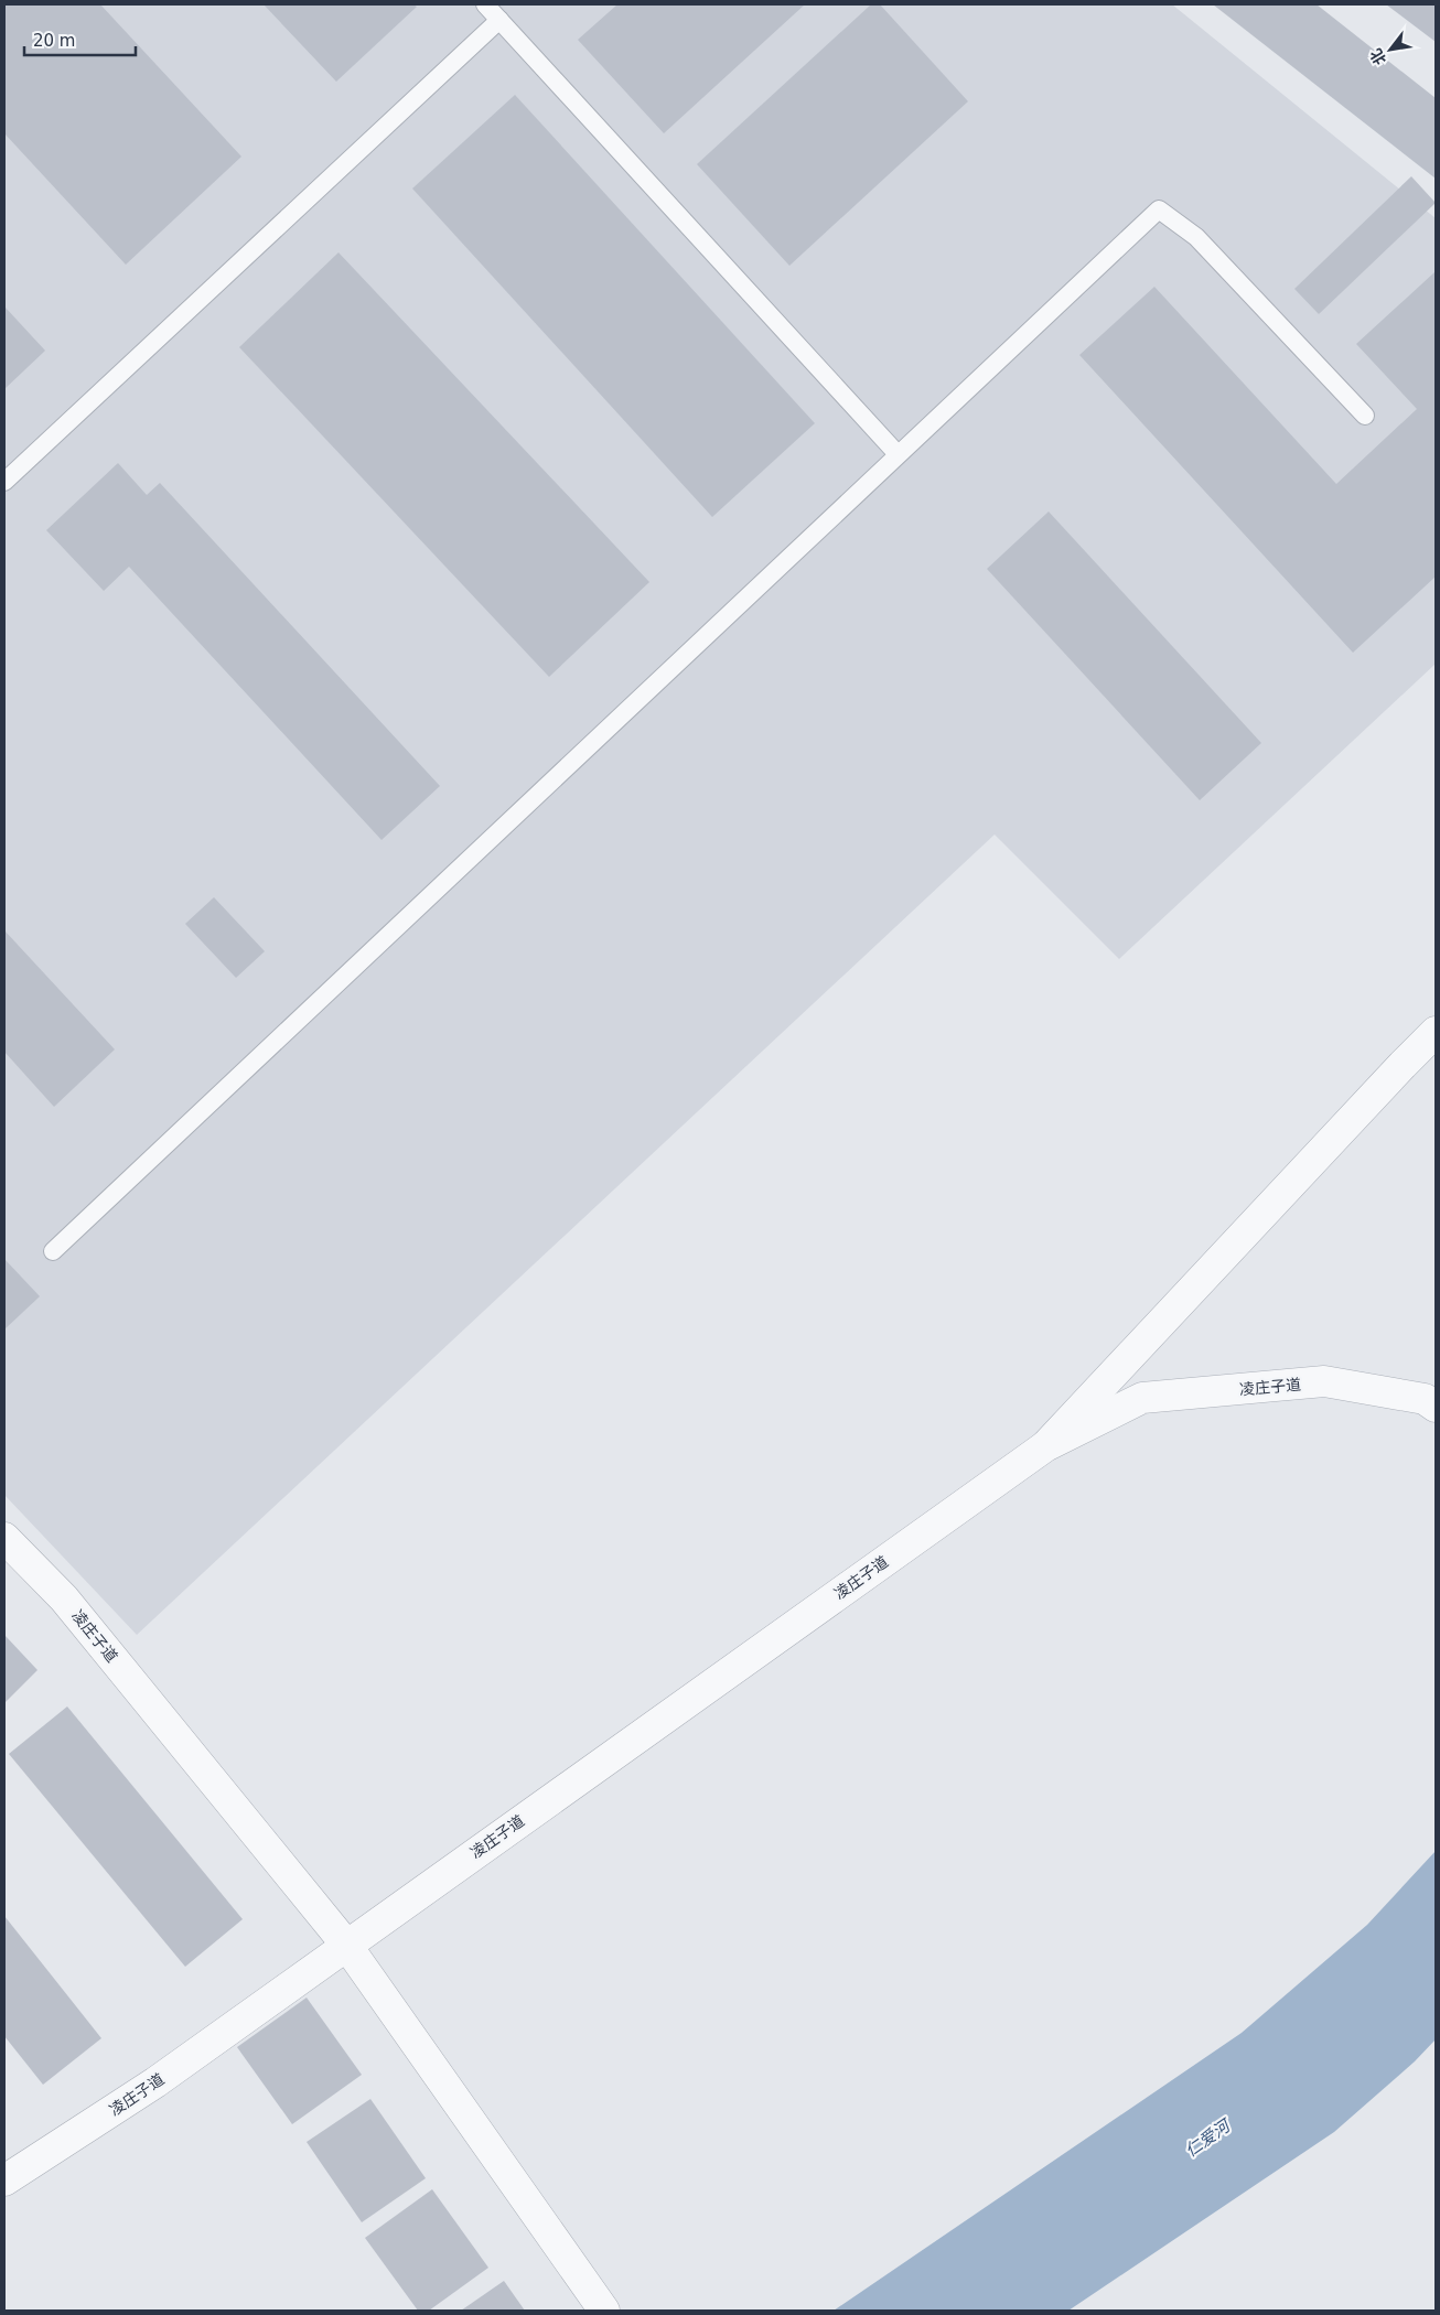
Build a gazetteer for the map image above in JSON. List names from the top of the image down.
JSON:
{
  "streets": {
    "street": ["凌庄子道"]
  },
  "water": ["仁爱河"],
  "scale_bar": "20 m",
  "north": "bottom left"
}
